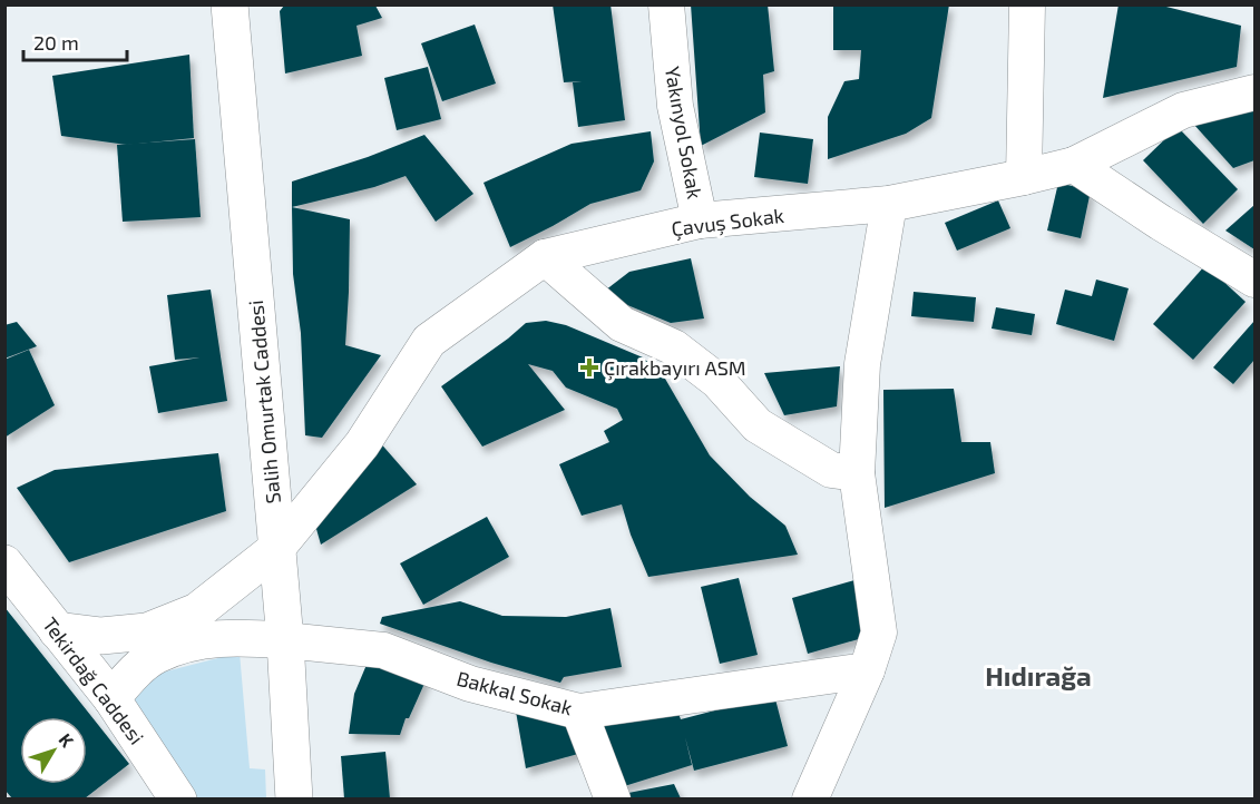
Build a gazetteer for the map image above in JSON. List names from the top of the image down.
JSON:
{
  "streets": {
    "main road": ["Salih Omurtak Caddesi", "Tekirdağ Caddesi"],
    "street": ["Yakınyol Sokak", "Çavuş Sokak", "Bakkal Sokak"]
  },
  "crossings": [
    ["Yakınyol Sokak", "Çavuş Sokak"],
    ["Çavuş Sokak", "Salih Omurtak Caddesi"],
    ["Salih Omurtak Caddesi", "Bakkal Sokak"]
  ],
  "districts": ["Hıdırağa"],
  "places": {
    "health": ["Çırakbayırı ASM"]
  },
  "scale_bar": "20 m",
  "north": "top right"
}
